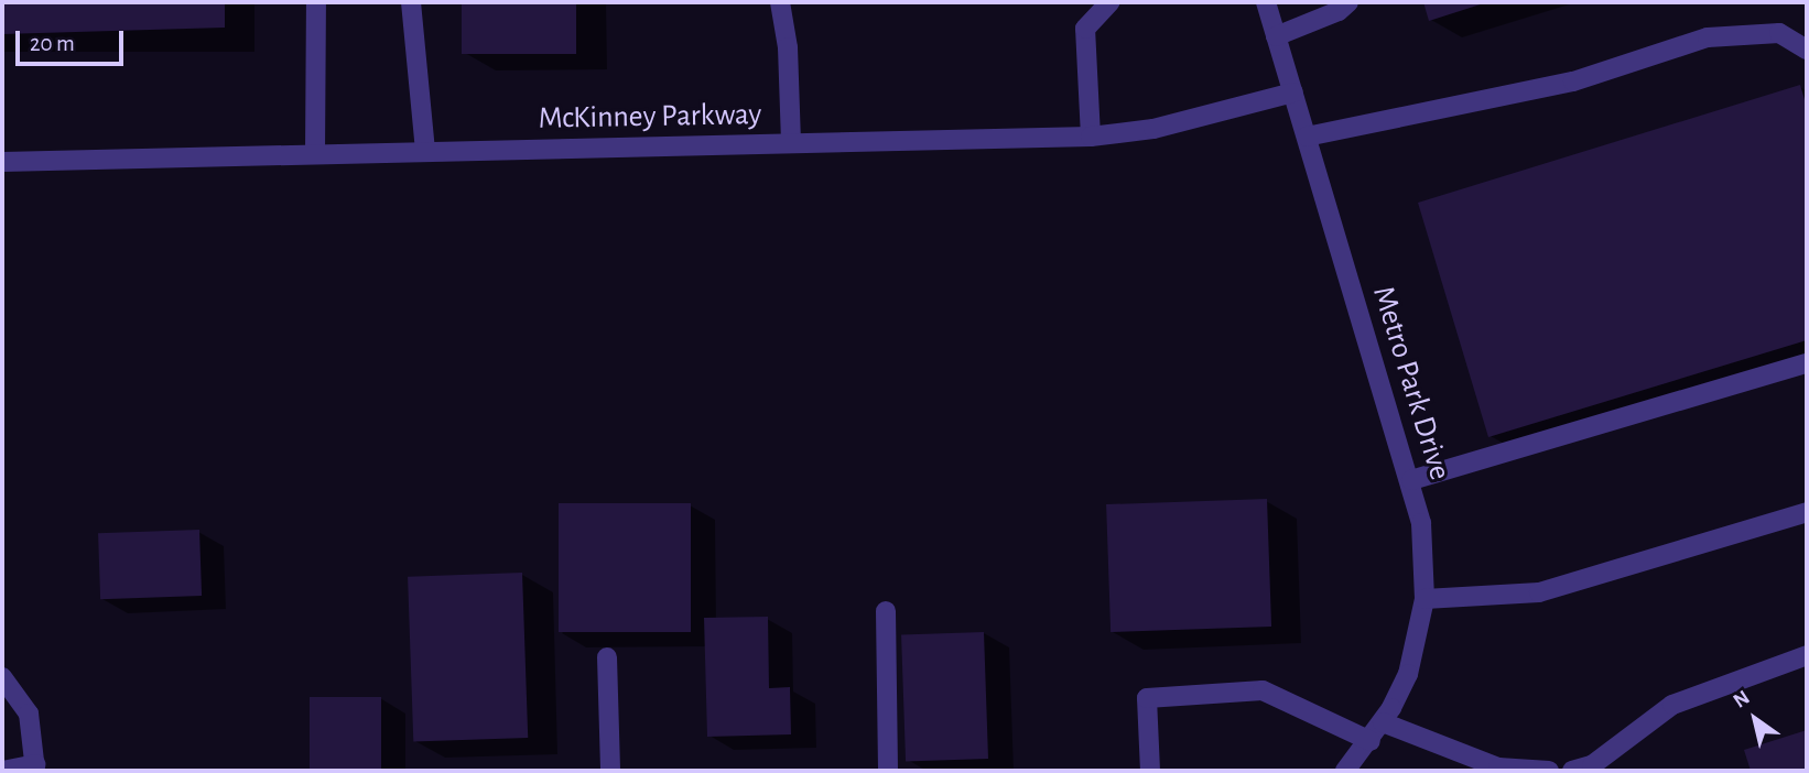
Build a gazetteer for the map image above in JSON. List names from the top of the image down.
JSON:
{
  "streets": {
    "street": ["McKinney Parkway", "Metro Park Drive"]
  },
  "crossings": [
    ["McKinney Parkway", "Metro Park Drive"]
  ],
  "scale_bar": "20 m",
  "north": "top left"
}
